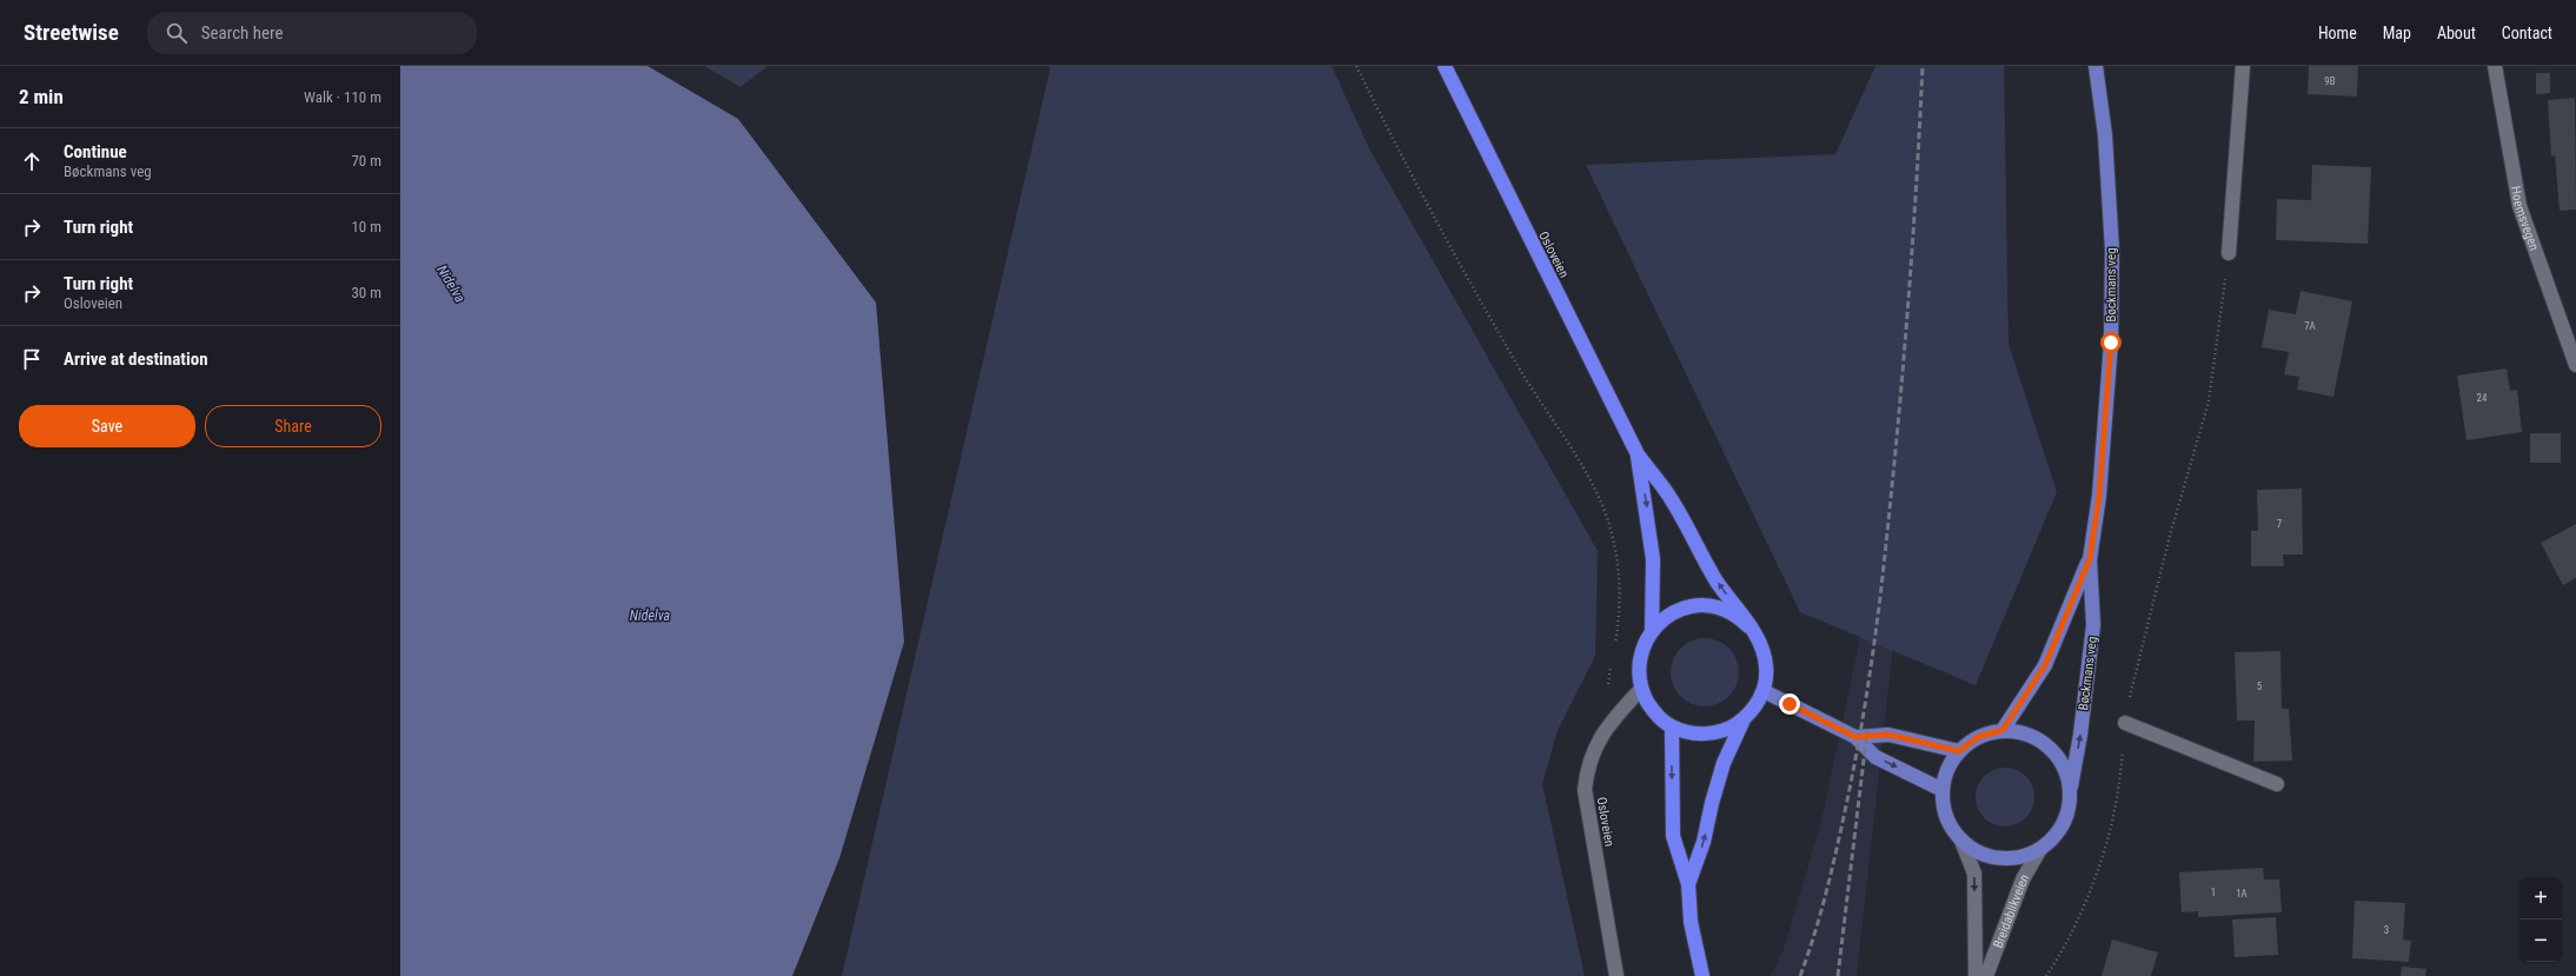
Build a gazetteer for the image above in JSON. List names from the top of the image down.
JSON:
{
  "streets": {
    "highway": ["Osloveien"],
    "main road": ["Bøckmans veg"],
    "street": ["Hoemsvegen", "Breidablikveien"]
  },
  "crossings": [
    ["Bøckmans veg", "Breidablikveien"]
  ],
  "one_way": ["Breidablikveien"],
  "water": ["Nidelva"],
  "house_numbers": [
    "9B",
    "7A",
    "24",
    "7",
    "5",
    "1",
    "1A",
    "3"
  ],
  "page": {
    "header": "Streetwise",
    "search": "Search here",
    "nav": [
      "Home",
      "Map",
      "About",
      "Contact"
    ],
    "heading": ["2 min", "Walk · 110 m"],
    "list": [
      ["Continue", "Bøckmans veg", "70 m"],
      ["Turn right", "10 m"],
      ["Turn right", "Osloveien", "30 m"],
      "Arrive at destination"
    ],
    "buttons": ["Save", "Share"],
    "map_buttons": ["+", "−"]
  }
}
